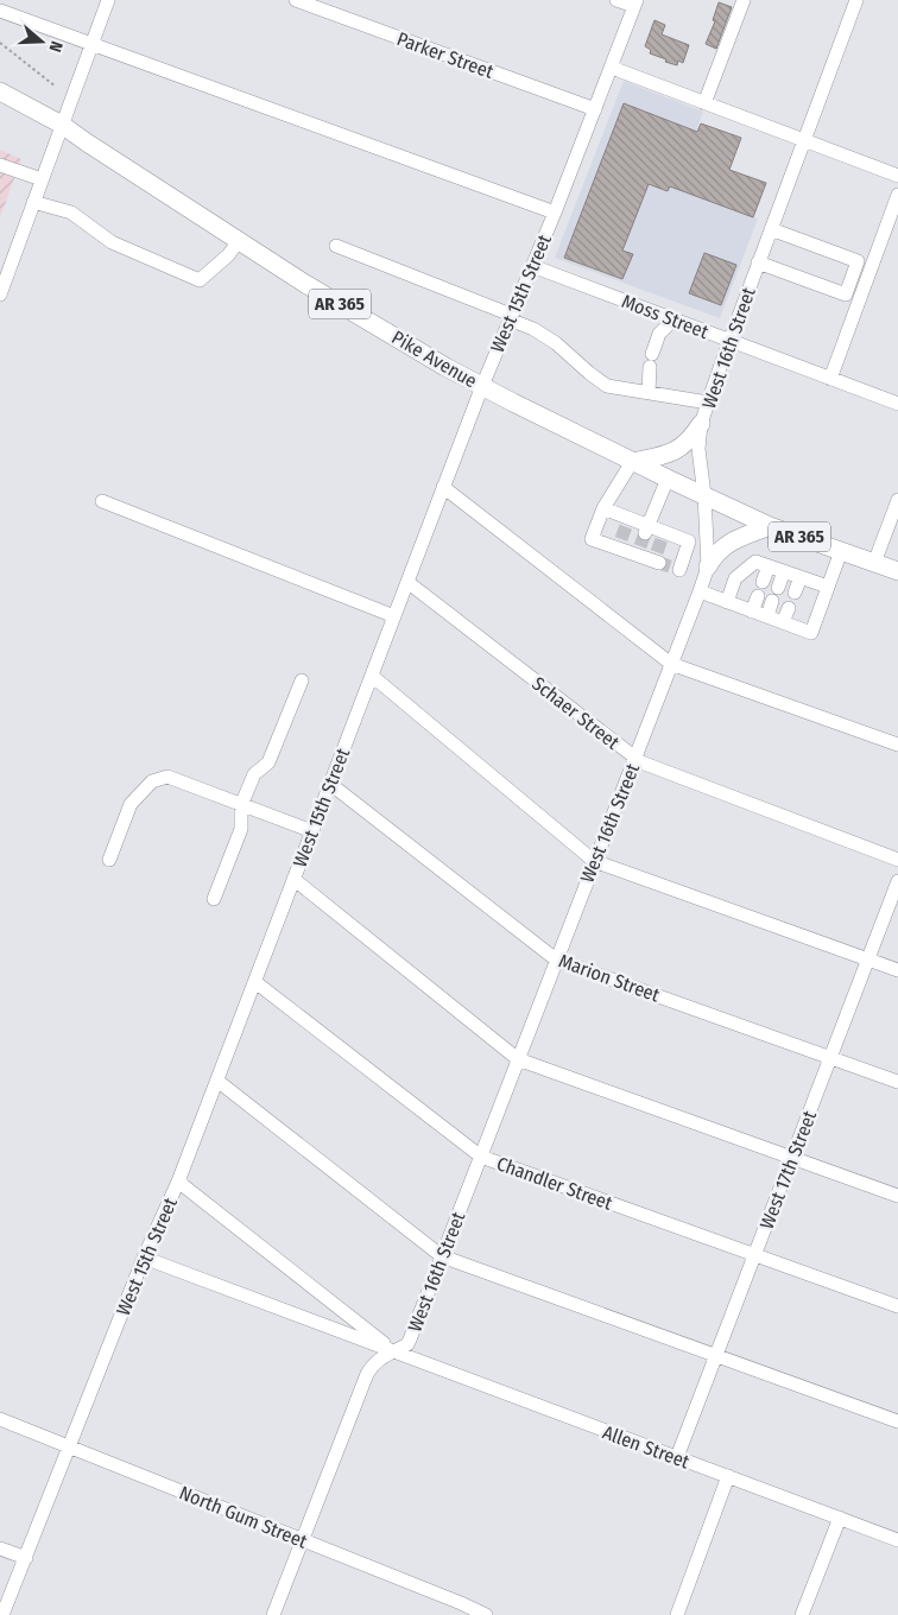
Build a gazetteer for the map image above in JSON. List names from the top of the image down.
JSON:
{
  "streets": {
    "main road": ["AR 365", "Pike Avenue"],
    "street": [
      "Parker Street",
      "West 15th Street",
      "Moss Street",
      "West 16th Street",
      "Schaer Street",
      "Marion Street",
      "West 17th Street",
      "Chandler Street",
      "Allen Street",
      "North Gum Street"
    ]
  },
  "crossings": [
    ["Parker Street", "West 15th Street"],
    ["West 15th Street", "Moss Street"],
    ["West 15th Street", "Pike Avenue"],
    ["West 15th Street", "Schaer Street"],
    ["West 15th Street", "Marion Street"],
    ["West 15th Street", "Chandler Street"],
    ["West 15th Street", "Allen Street"],
    ["West 15th Street", "North Gum Street"],
    ["Moss Street", "West 16th Street"],
    ["West 16th Street", "Pike Avenue"],
    ["West 16th Street", "Schaer Street"],
    ["West 16th Street", "Marion Street"],
    ["West 16th Street", "Chandler Street"],
    ["West 16th Street", "Allen Street"],
    ["West 16th Street", "North Gum Street"],
    ["Marion Street", "West 17th Street"],
    ["West 17th Street", "Chandler Street"],
    ["West 17th Street", "Allen Street"]
  ],
  "north": "right"
}
